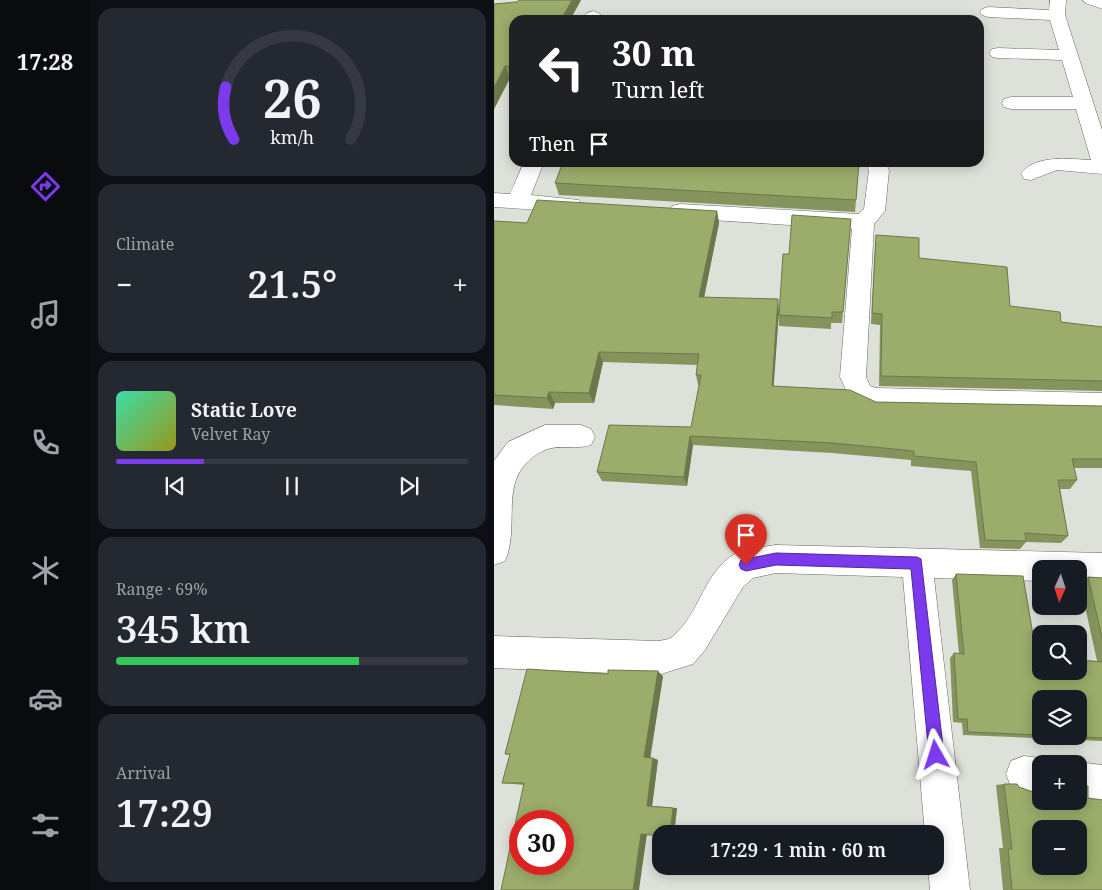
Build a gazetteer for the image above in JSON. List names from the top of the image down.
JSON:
{
  "north": "bottom",
  "page": {
    "tabs": "17:28",
    "turn": ["30 m", "Turn left"],
    "then": "Then",
    "tile": [
      "Climate",
      ["Range · 69%", "345 km"],
      ["Arrival", "17:29"]
    ],
    "heat": ["−", "21.5°", "+"],
    "song": ["Static Love", "Velvet Ray"],
    "map_buttons": ["+", "−"],
    "limit": "30",
    "trip": "17:29 · 1 min · 60 m",
    "gauge": ["26", "km/h"]
  }
}
